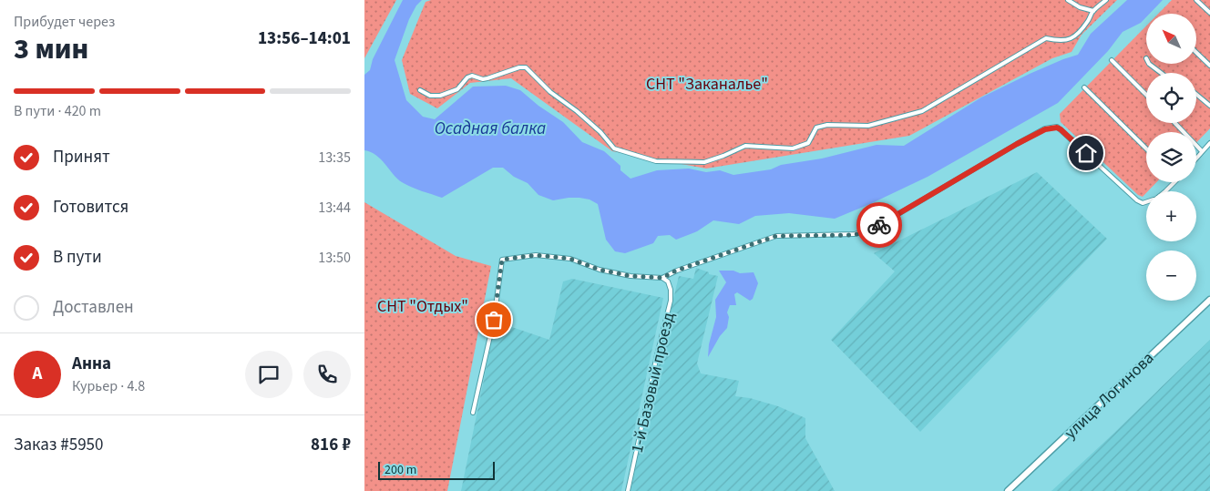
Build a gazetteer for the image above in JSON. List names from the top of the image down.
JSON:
{
  "streets": {
    "main road": ["улица Логинова"],
    "street": ["1-й Базовый проезд"]
  },
  "water": ["Осадная балка"],
  "parks": ["СНТ \"Заканалье\"", "СНТ \"Отдых\""],
  "scale_bar": "200 m",
  "north": "top left",
  "page": {
    "heading": ["3 мин", "Прибудет через", "13:56–14:01"],
    "panel": [
      "Анна",
      "Курьер · 4.8",
      "Заказ #5950",
      "816 ₽"
    ],
    "map_buttons": ["+", "−"],
    "bar": "В пути · 420 m",
    "list": [
      ["Принят", "13:35"],
      ["Готовится", "13:44"],
      ["В пути", "13:50"],
      "Доставлен"
    ],
    "round": "А",
    "scale": "200 m"
  }
}
